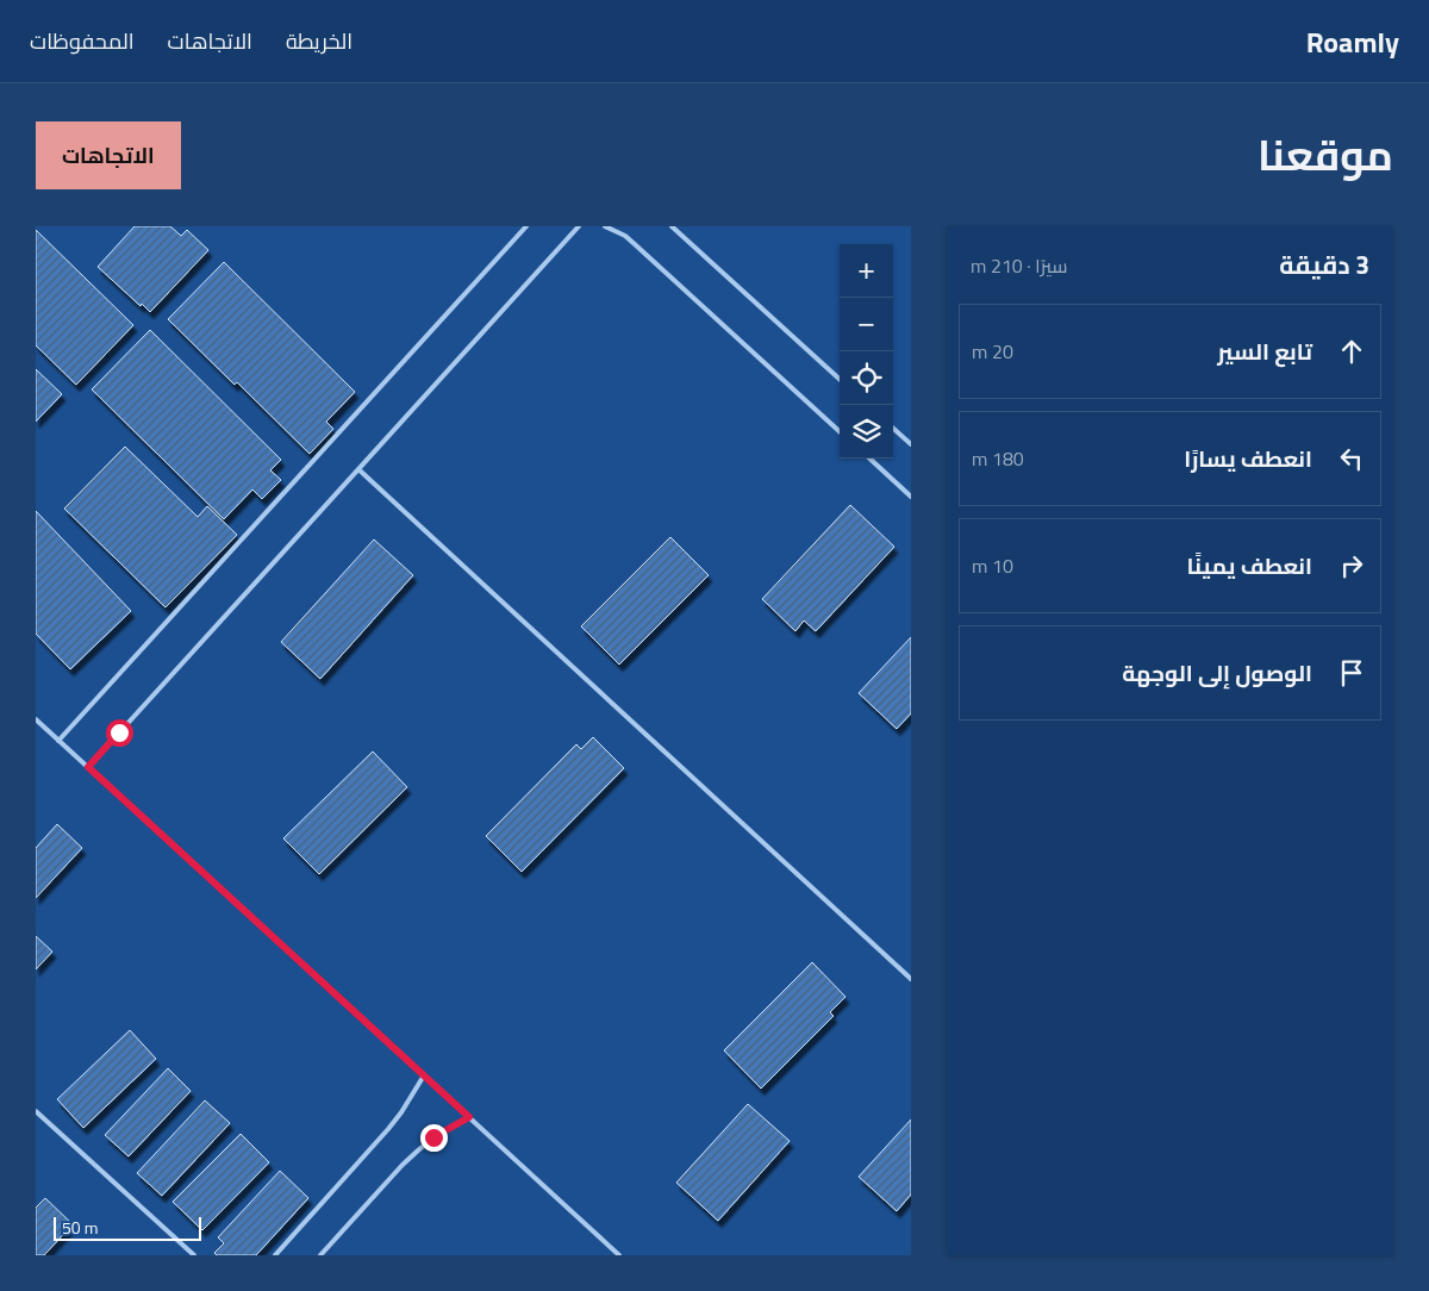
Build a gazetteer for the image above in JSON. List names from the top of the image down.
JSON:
{
  "scale_bar": "50 m",
  "page": {
    "header": "Roamly",
    "nav": ["الخريطة", "الاتجاهات", "المحفوظات"],
    "title": "موقعنا",
    "buttons": "الاتجاهات",
    "heading": ["3 دقيقة", "سيرًا · 210 m"],
    "map_buttons": ["+", "−"],
    "list": [
      ["تابع السير", "20 m"],
      ["انعطف يسارًا", "180 m"],
      ["انعطف يمينًا", "10 m"],
      "الوصول إلى الوجهة"
    ],
    "scale": "50 m"
  }
}
